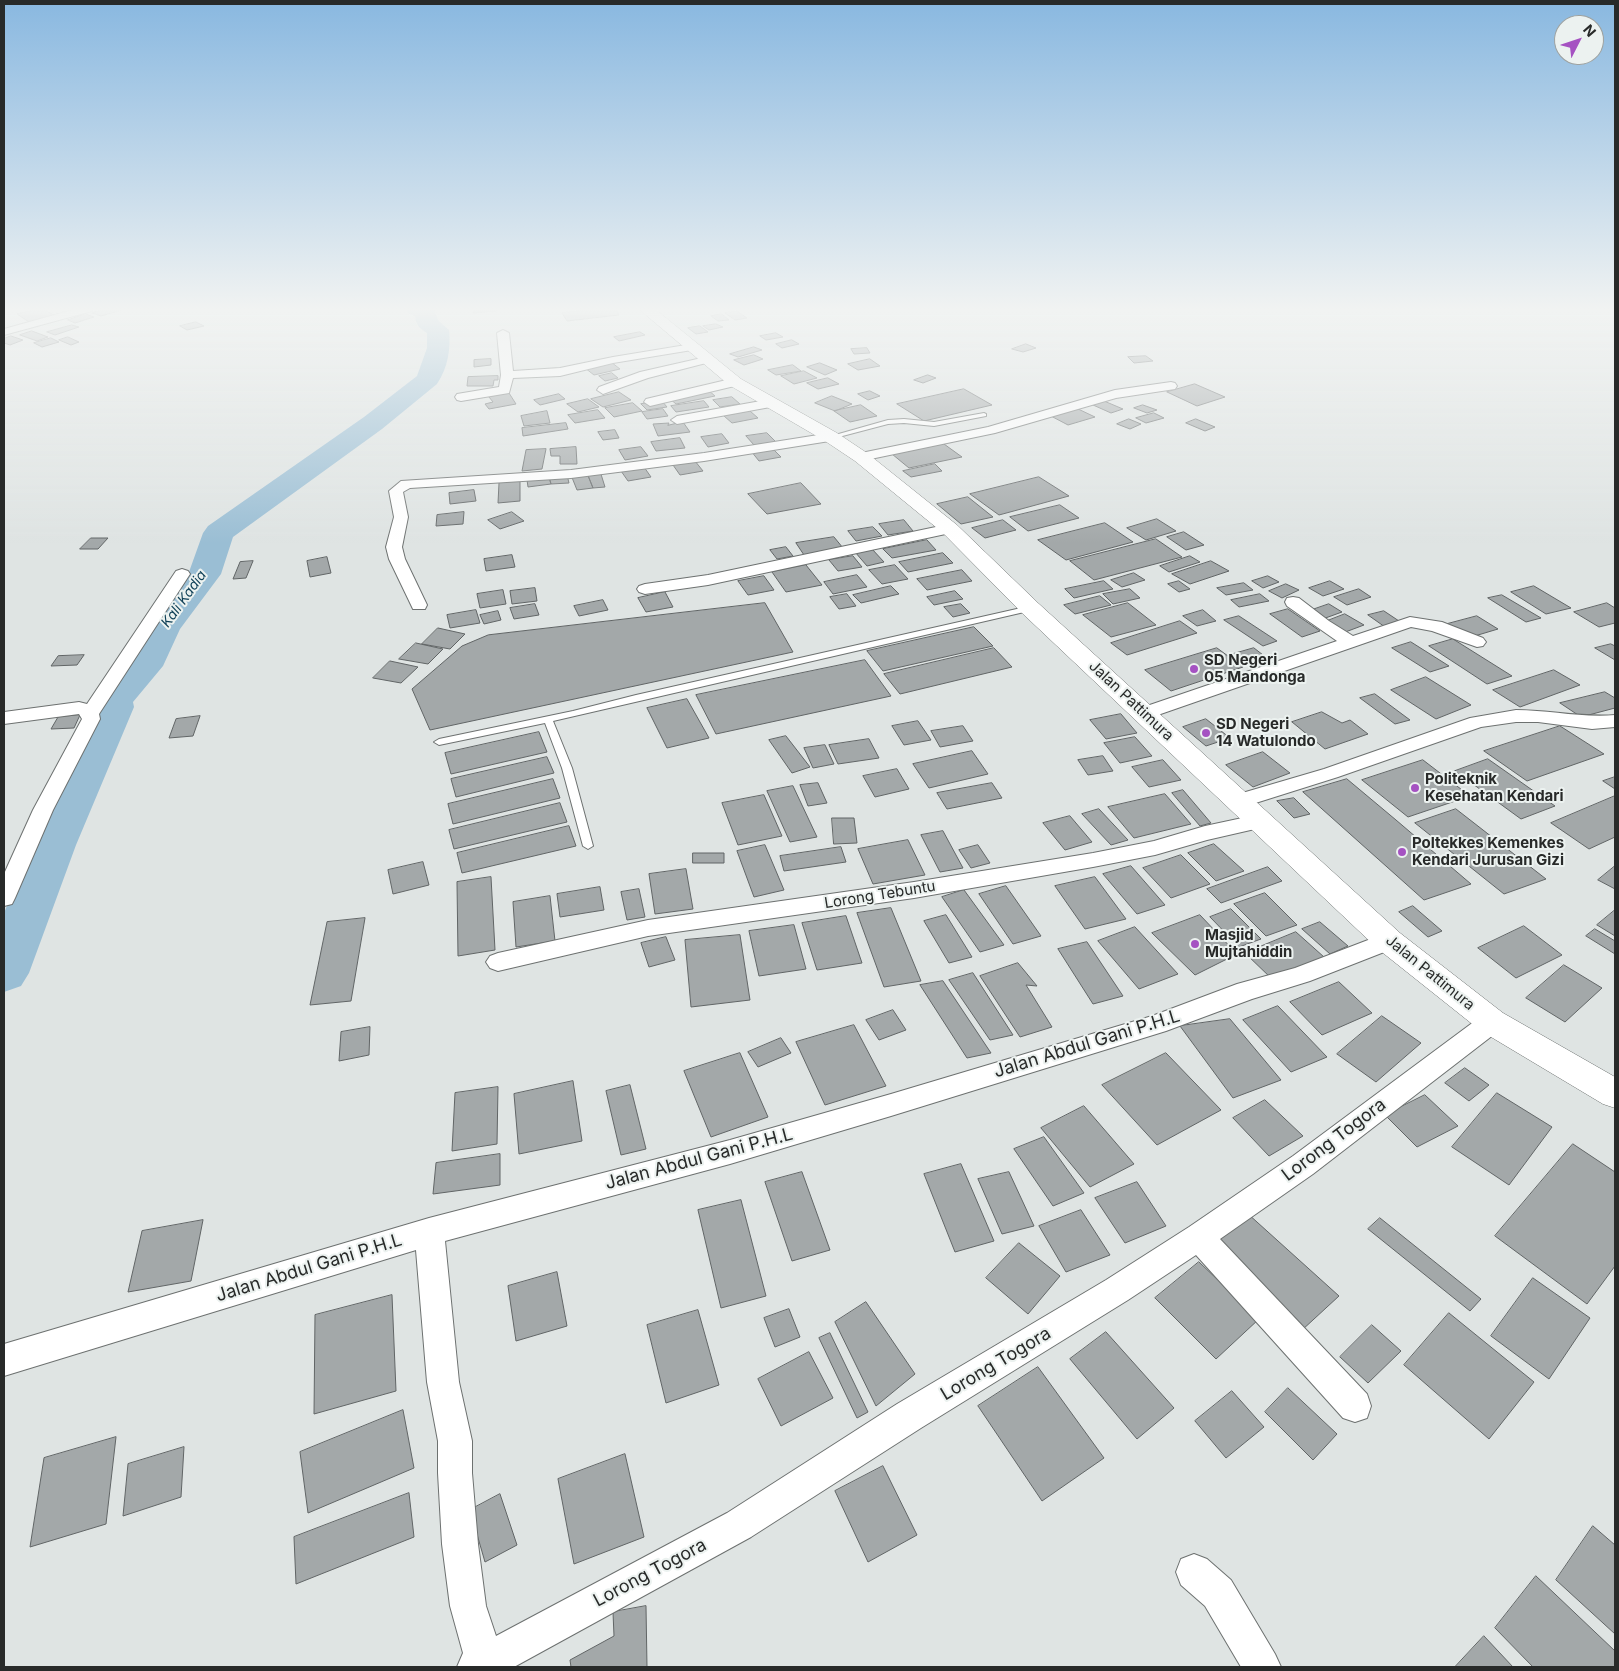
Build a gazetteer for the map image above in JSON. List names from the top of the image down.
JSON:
{
  "streets": {
    "highway": ["Jalan Pattimura"],
    "street": ["Lorong Tebuntu", "Jalan Abdul Gani P.H.L", "Lorong Togora"]
  },
  "crossings": [
    ["Jalan Pattimura", "Lorong Tebuntu"],
    ["Jalan Pattimura", "Jalan Abdul Gani P.H.L"],
    ["Jalan Pattimura", "Lorong Togora"]
  ],
  "water": ["Kali Kadia"],
  "places": [
    "SD Negeri 05 Mandonga",
    "SD Negeri 14 Watulondo",
    "Politeknik Kesehatan Kendari",
    "Poltekkes Kemenkes Kendari Jurusan Gizi",
    "Masjid Mujtahiddin"
  ],
  "north": "top right"
}
